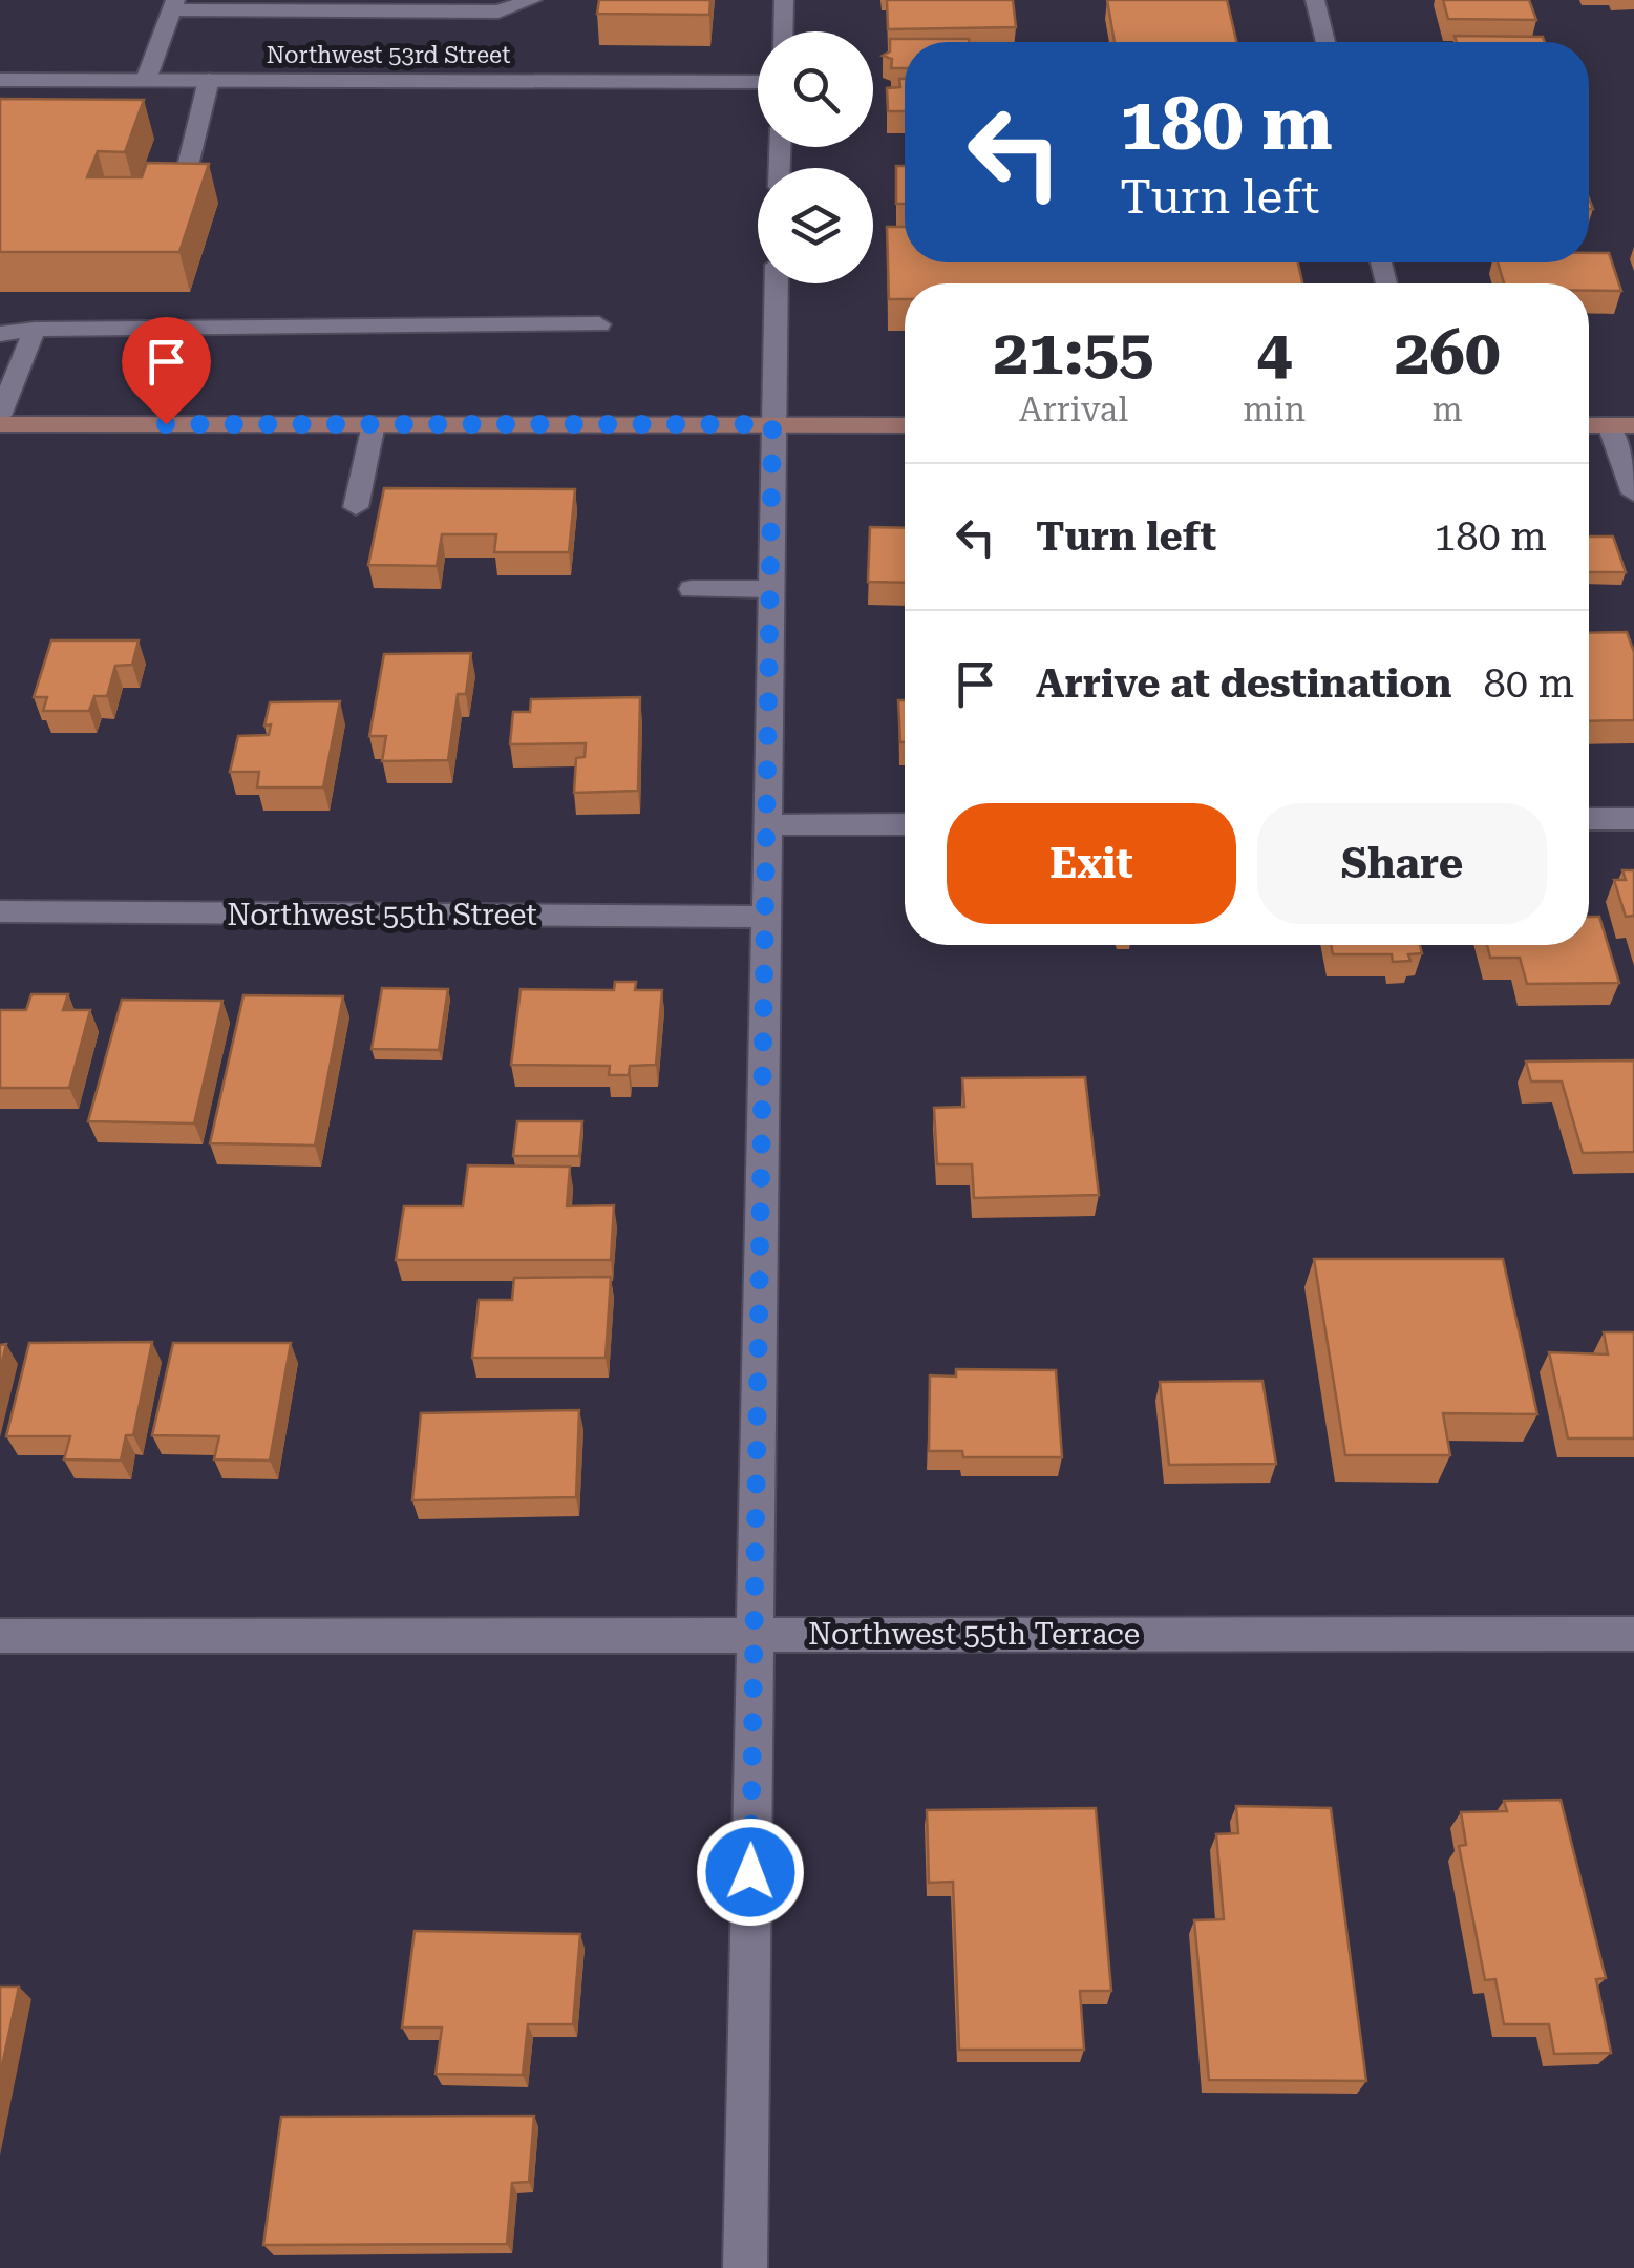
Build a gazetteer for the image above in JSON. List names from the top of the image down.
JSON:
{
  "streets": {
    "street": ["Northwest 53rd Street", "Northwest 55th Street", "Northwest 55th Terrace"]
  },
  "page": {
    "turn": ["180 m", "Turn left"],
    "eta": [
      "21:55",
      "Arrival",
      "4",
      "min",
      "260",
      "m"
    ],
    "list": [
      {
        "name": "Turn left",
        "value": "180 m"
      },
      {
        "name": "Arrive at destination",
        "value": "80 m"
      }
    ],
    "buttons": ["Exit", "Share"]
  }
}
